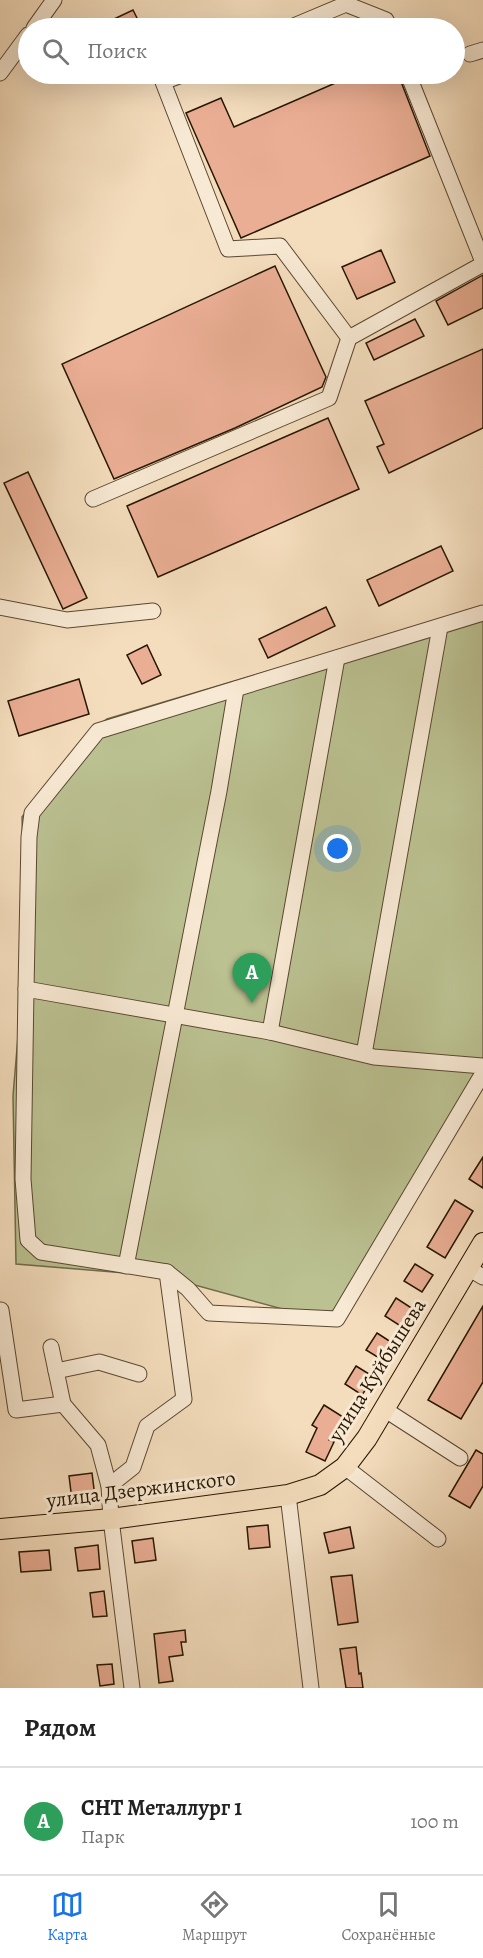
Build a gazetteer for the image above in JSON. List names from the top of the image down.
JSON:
{
  "streets": {
    "main road": ["улица Куйбышева", "улица Дзержинского"]
  },
  "crossings": [
    ["улица Куйбышева", "улица Дзержинского"]
  ],
  "page": {
    "search": "Поиск",
    "pins": "A",
    "heading": "Рядом",
    "list": [
      {
        "mark": "A",
        "name": "СНТ Металлург 1",
        "note": "Парк",
        "value": "100 m"
      }
    ],
    "nav": ["Карта", "Маршрут", "Сохранённые"]
  }
}
